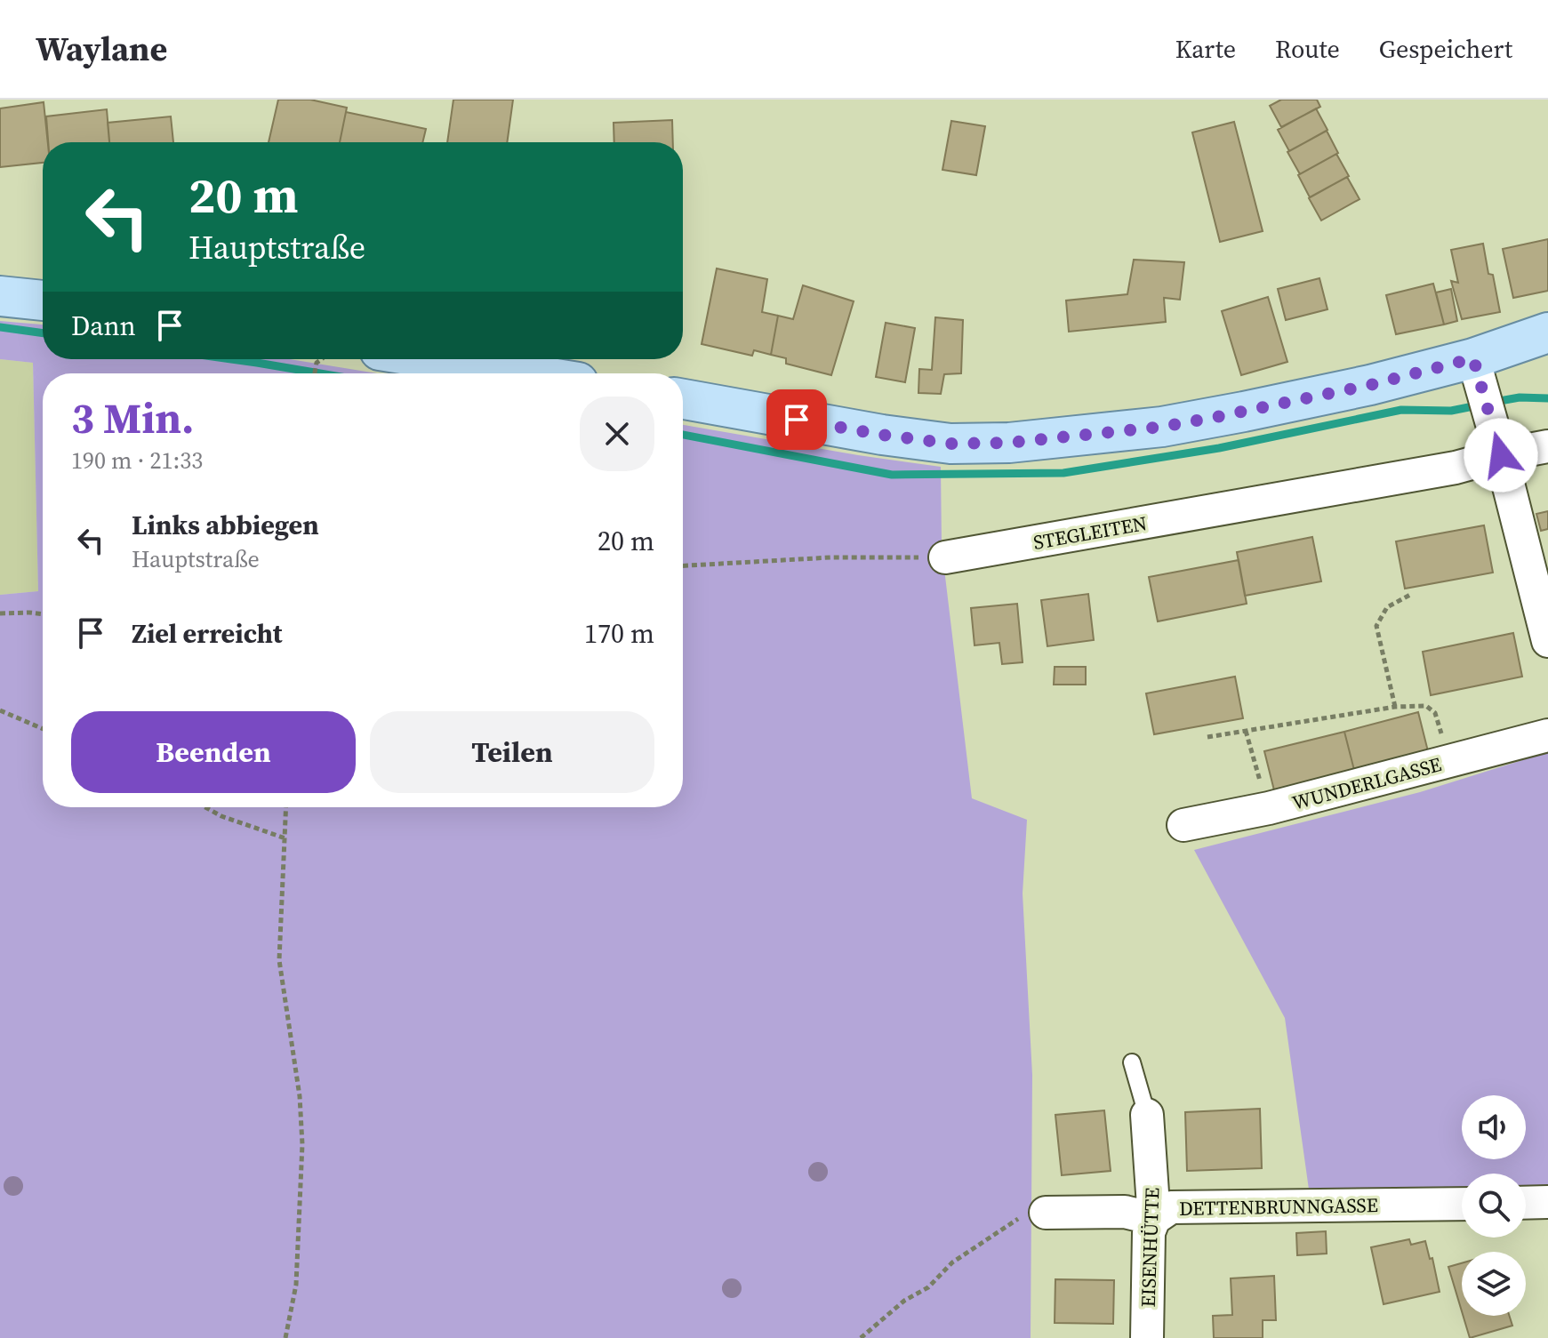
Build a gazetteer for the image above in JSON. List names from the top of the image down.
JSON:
{
  "streets": {
    "street": [
      "STEGLEITEN",
      "WUNDERLGASSE",
      "DETTENBRUNNGASSE",
      "EISENHÜTTE"
    ]
  },
  "crossings": [
    ["DETTENBRUNNGASSE", "EISENHÜTTE"]
  ],
  "page": {
    "header": "Waylane",
    "nav": ["Karte", "Route", "Gespeichert"],
    "turn": ["20 m", "Hauptstraße"],
    "then": "Dann",
    "heading": ["3 Min.", "190 m · 21:33"],
    "list": [
      {
        "name": "Links abbiegen",
        "note": "Hauptstraße",
        "value": "20 m"
      },
      {
        "name": "Ziel erreicht",
        "value": "170 m"
      }
    ],
    "buttons": ["Beenden", "Teilen"]
  }
}
